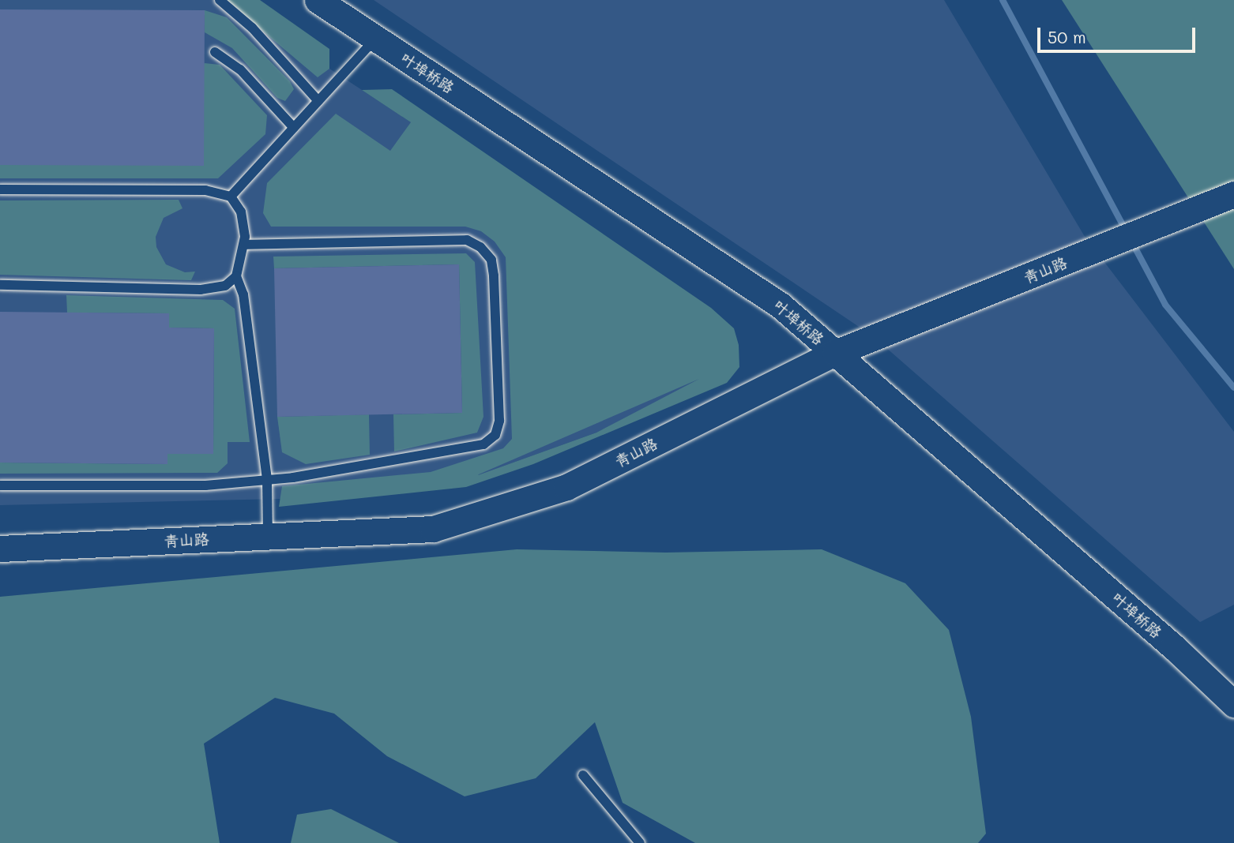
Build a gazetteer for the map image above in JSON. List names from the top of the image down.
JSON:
{
  "streets": {
    "street": ["叶埠桥路", "青山路"]
  },
  "crossings": [
    ["叶埠桥路", "青山路"]
  ],
  "scale_bar": "50 m"
}
